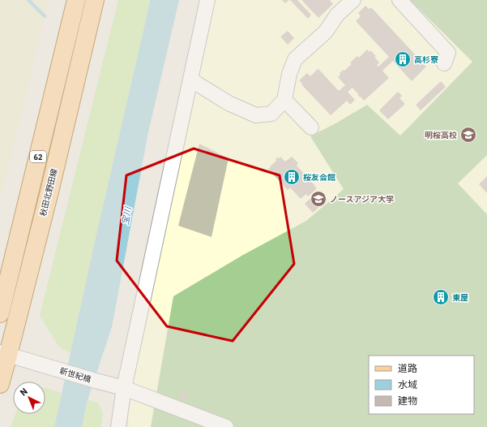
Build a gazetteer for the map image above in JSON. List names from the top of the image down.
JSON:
{
  "streets": {
    "main road": ["62", "秋田北野田線"],
    "street": ["新世紀橋"]
  },
  "crossings": [
    ["秋田北野田線", "新世紀橋"]
  ],
  "water": ["宝川"],
  "places": {
    "building": ["高杉寮", "桜友会館", "東屋"],
    "school or university": ["明桜高校", "ノースアジア大学"]
  },
  "legend": ["道路", "水域", "建物"],
  "north": "top left"
}
